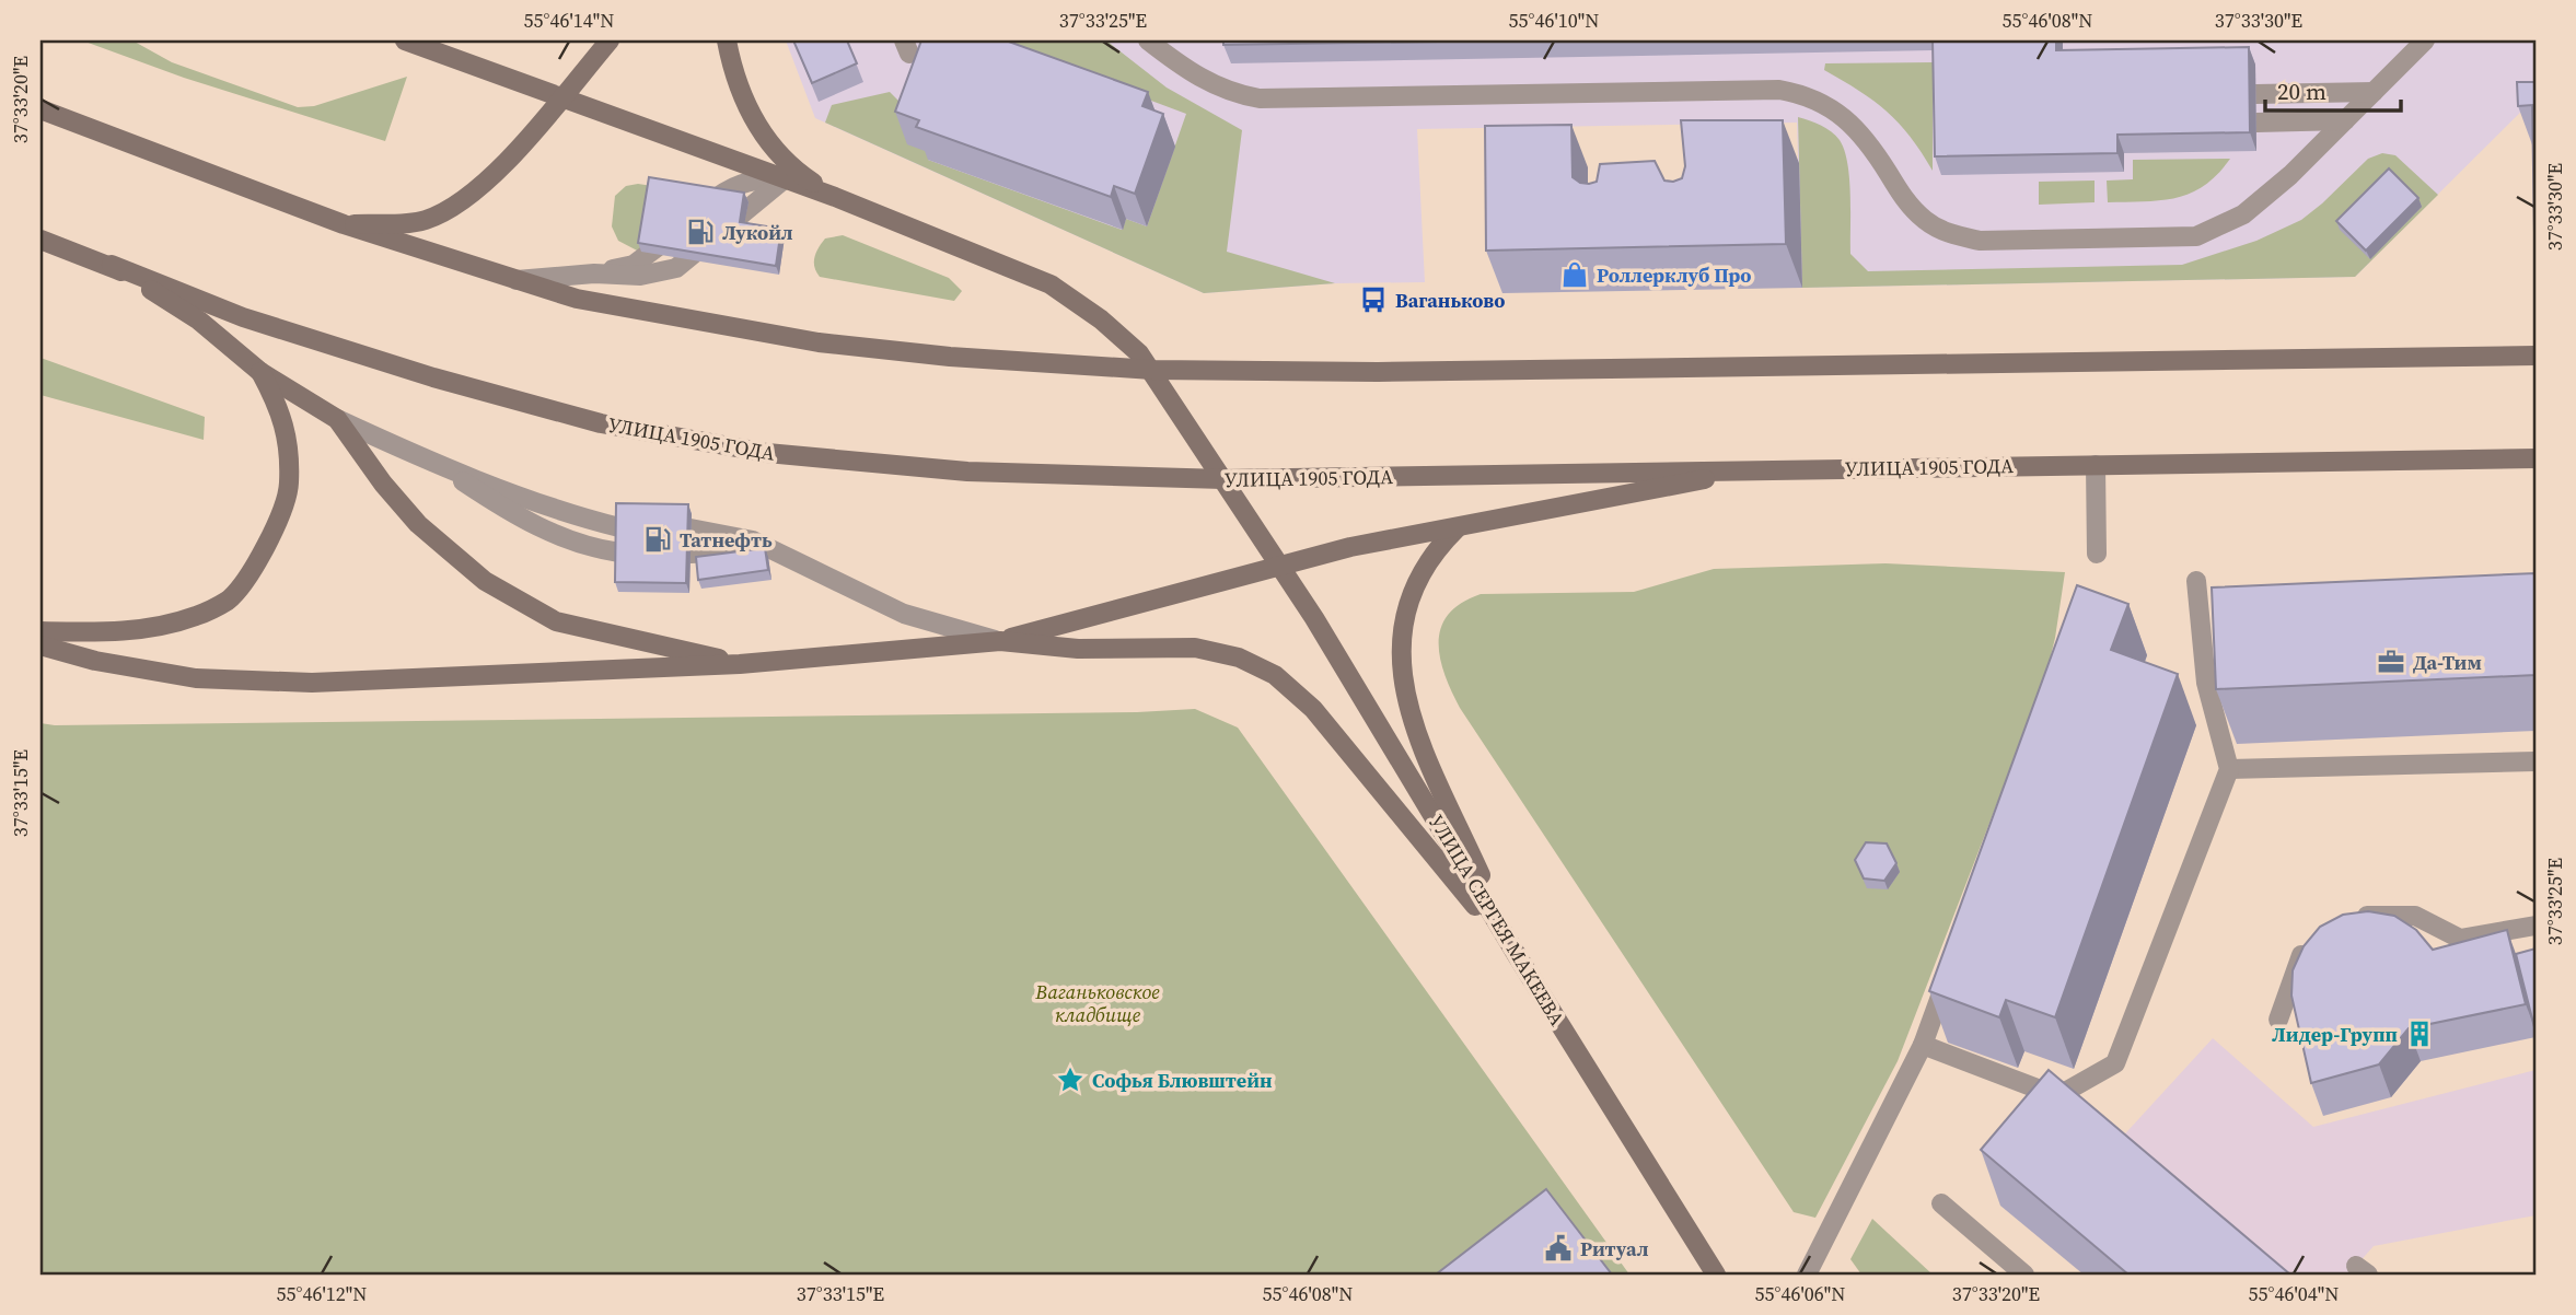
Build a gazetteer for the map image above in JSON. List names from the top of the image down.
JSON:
{
  "streets": {
    "main road": ["УЛИЦА 1905 ГОДА", "УЛИЦА СЕРГЕЯ МАКЕЕВА"]
  },
  "crossings": [
    ["УЛИЦА 1905 ГОДА", "УЛИЦА СЕРГЕЯ МАКЕЕВА"]
  ],
  "parks": ["Ваганьковское кладбище"],
  "places": {
    "fuel station": ["Лукойл", "Татнефть"],
    "shop": ["Роллерклуб Про"],
    "bus stop": ["Ваганьково"],
    "office": ["Да-Тим"],
    "building": ["Лидер-Групп"],
    "place": ["Софья Блювштейн"],
    "public building": ["Ритуал"]
  },
  "scale_bar": "20 m",
  "coordinates": [
    "55°46'14\"N",
    "37°33'25\"E",
    "55°46'10\"N",
    "55°46'08\"N",
    "37°33'30\"E",
    "37°33'20\"E",
    "37°33'15\"E",
    "55°46'12\"N",
    "55°46'06\"N",
    "55°46'04\"N"
  ]
}
